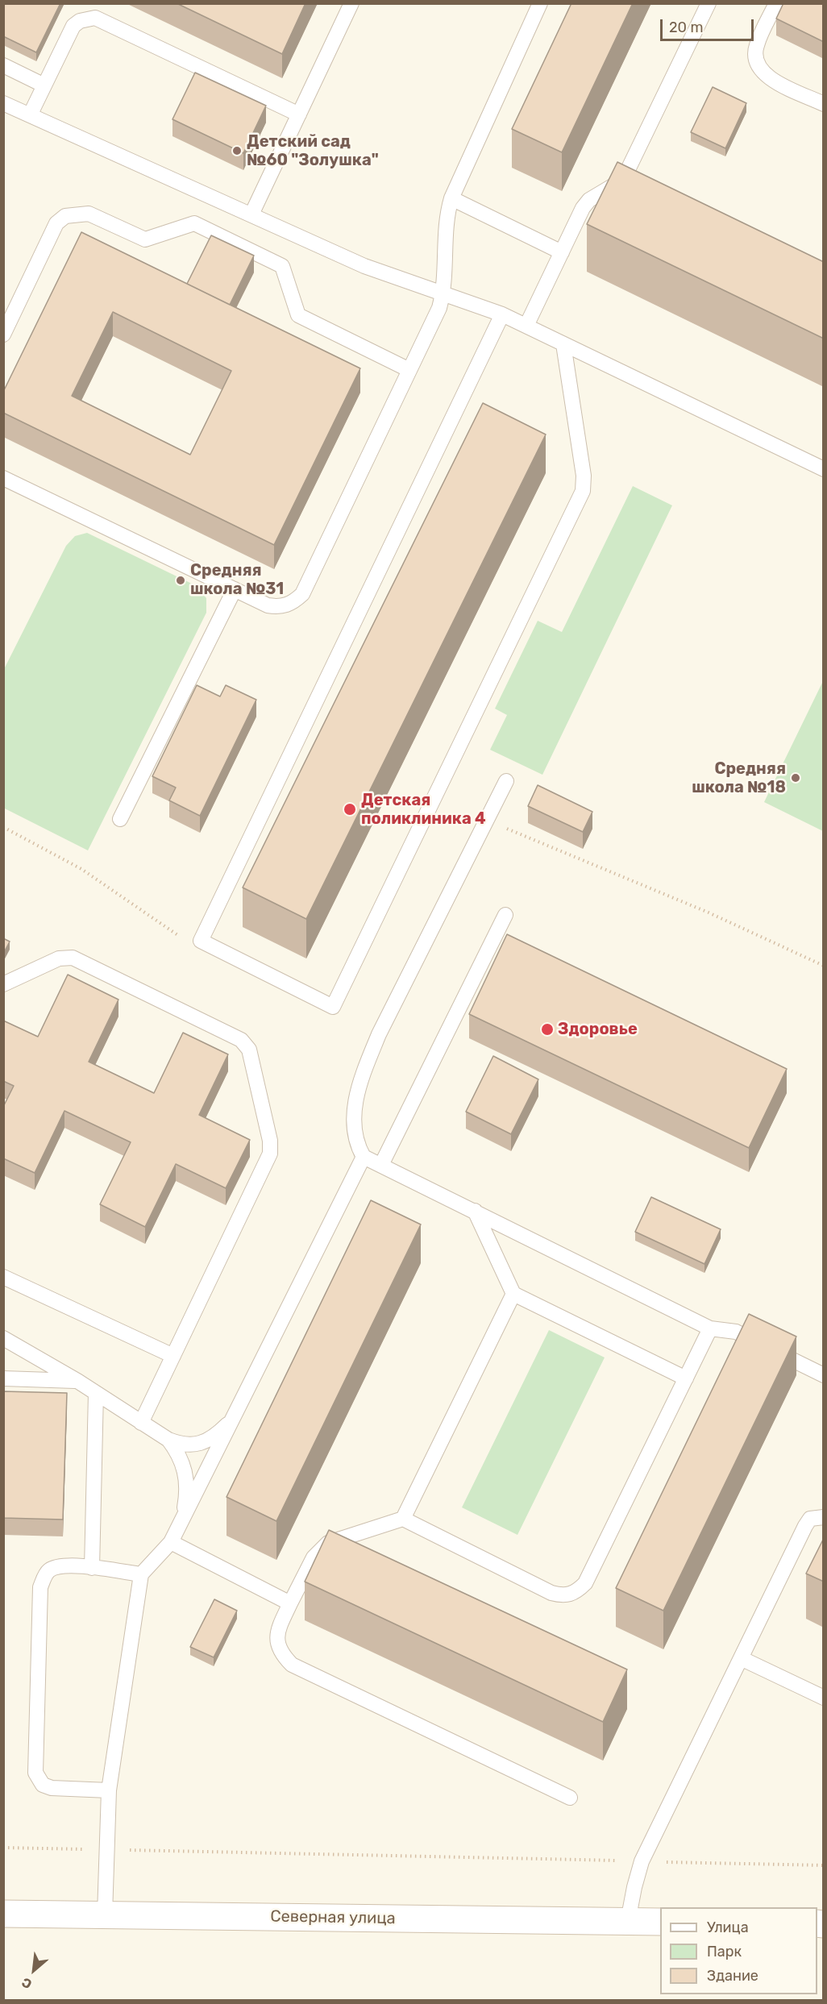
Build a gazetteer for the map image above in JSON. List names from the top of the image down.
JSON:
{
  "streets": {
    "main road": ["Северная улица"]
  },
  "places": [
    "Детский сад №60 \"Золушка\"",
    "Средняя школа №31",
    "Средняя школа №18",
    "Детская поликлиника 4",
    "Здоровье"
  ],
  "legend": ["Улица", "Парк", "Здание"],
  "scale_bar": "20 m",
  "north": "bottom left"
}
